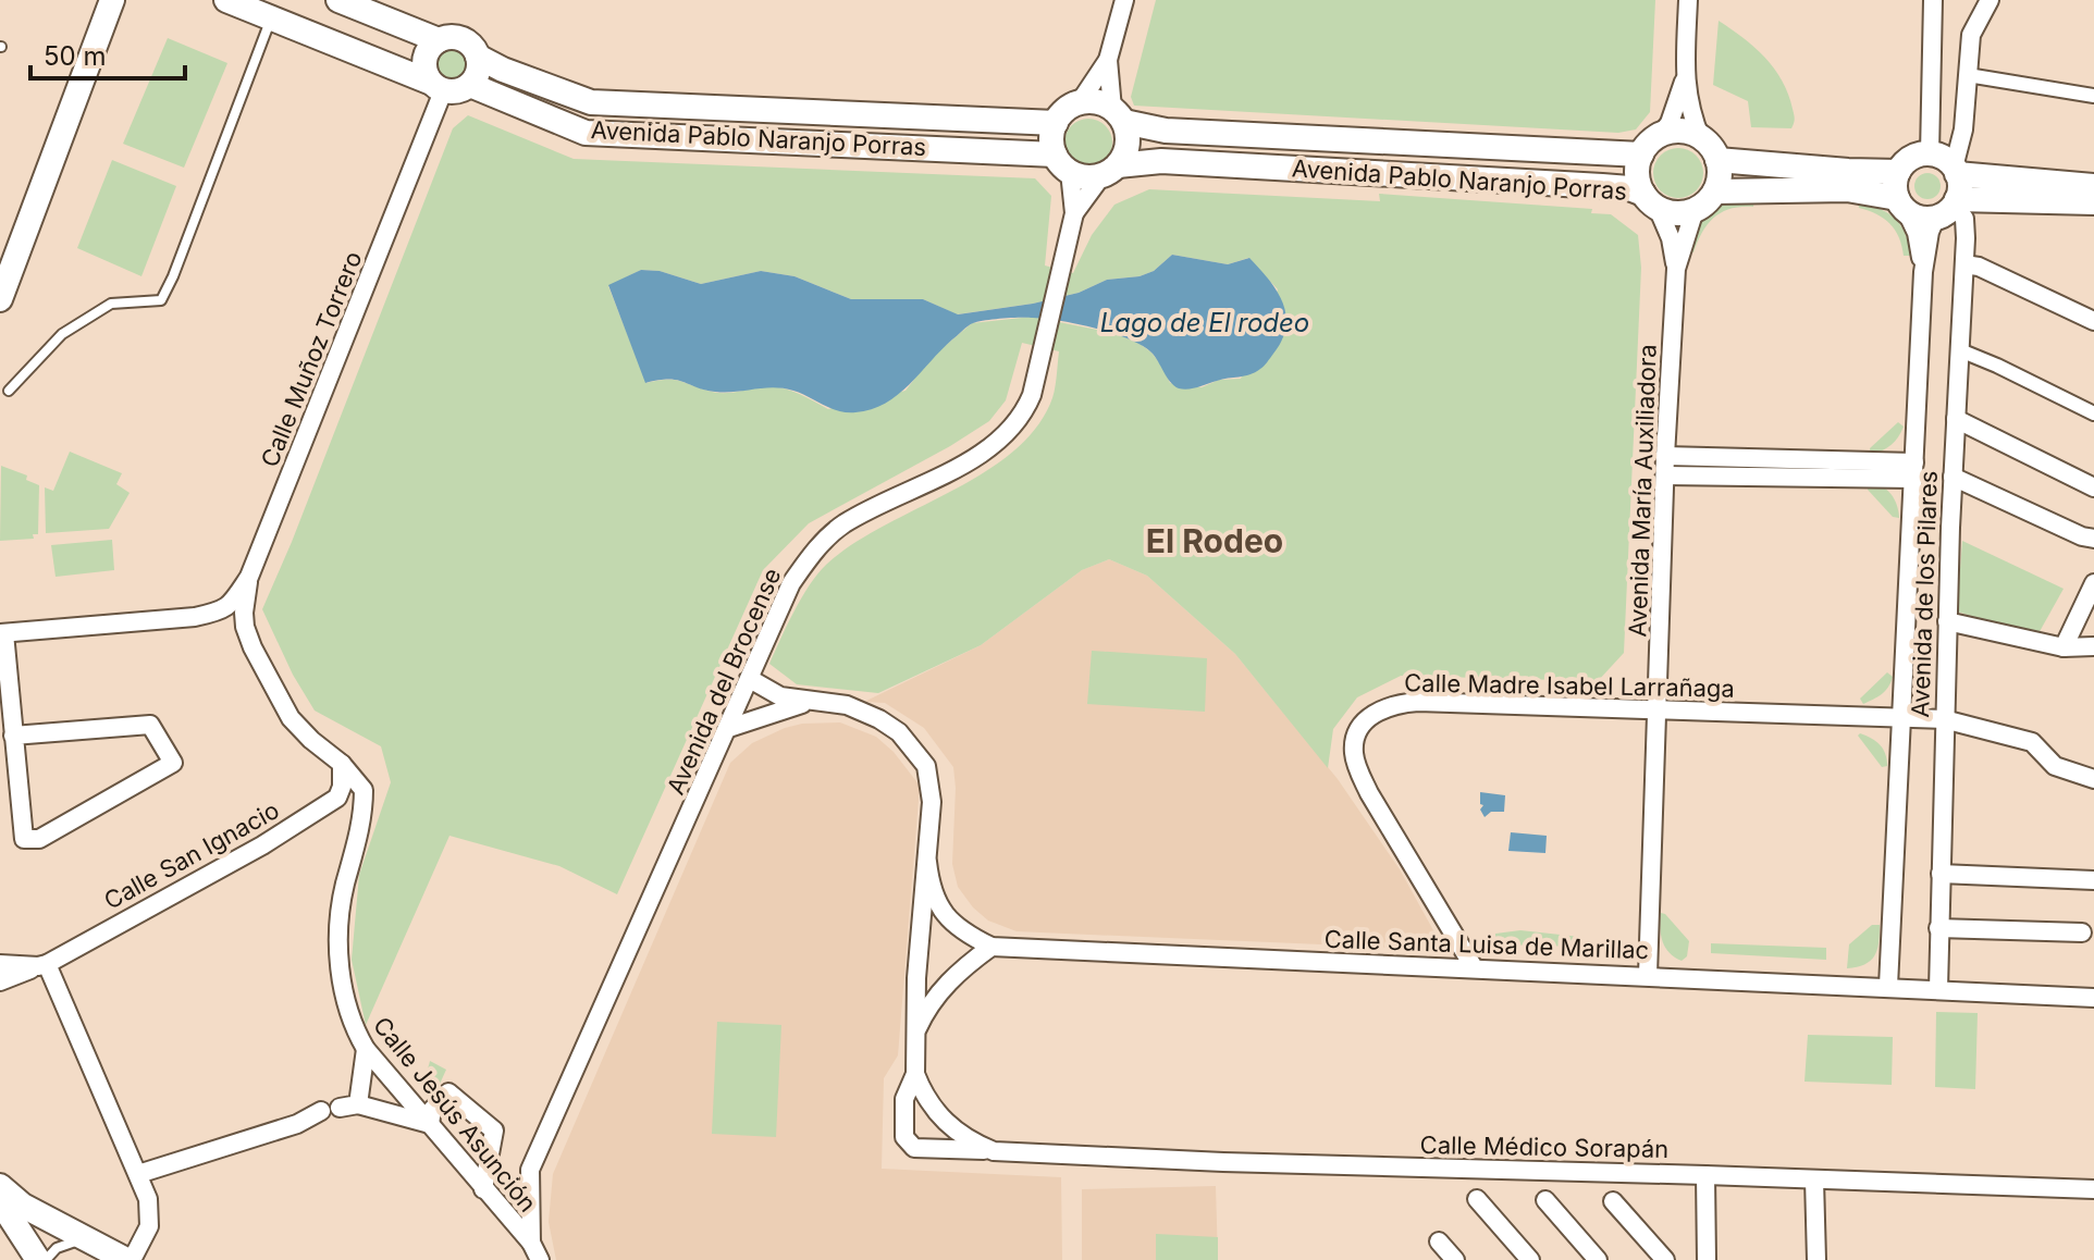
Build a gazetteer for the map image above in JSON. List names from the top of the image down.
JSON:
{
  "streets": {
    "main road": ["Avenida Pablo Naranjo Porras"],
    "street": [
      "Calle Muñoz Torrero",
      "Avenida María Auxiliadora",
      "Avenida de los Pilares",
      "Avenida del Brocense",
      "Calle Madre Isabel Larrañaga",
      "Calle San Ignacio",
      "Calle Santa Luisa de Marillac",
      "Calle Jesús Asunción",
      "Calle Médico Sorapán"
    ]
  },
  "crossings": [
    ["Avenida Pablo Naranjo Porras", "Calle Muñoz Torrero"],
    ["Avenida Pablo Naranjo Porras", "Avenida María Auxiliadora"],
    ["Avenida Pablo Naranjo Porras", "Avenida del Brocense"],
    ["Avenida María Auxiliadora", "Calle Madre Isabel Larrañaga"],
    ["Avenida María Auxiliadora", "Calle Santa Luisa de Marillac"],
    ["Avenida de los Pilares", "Calle Madre Isabel Larrañaga"],
    ["Avenida de los Pilares", "Calle Santa Luisa de Marillac"],
    ["Avenida del Brocense", "Calle Jesús Asunción"],
    ["Calle Madre Isabel Larrañaga", "Calle Santa Luisa de Marillac"],
    ["Calle San Ignacio", "Calle Jesús Asunción"]
  ],
  "districts": ["El Rodeo"],
  "water": ["Lago de El rodeo"],
  "scale_bar": "50 m"
}
